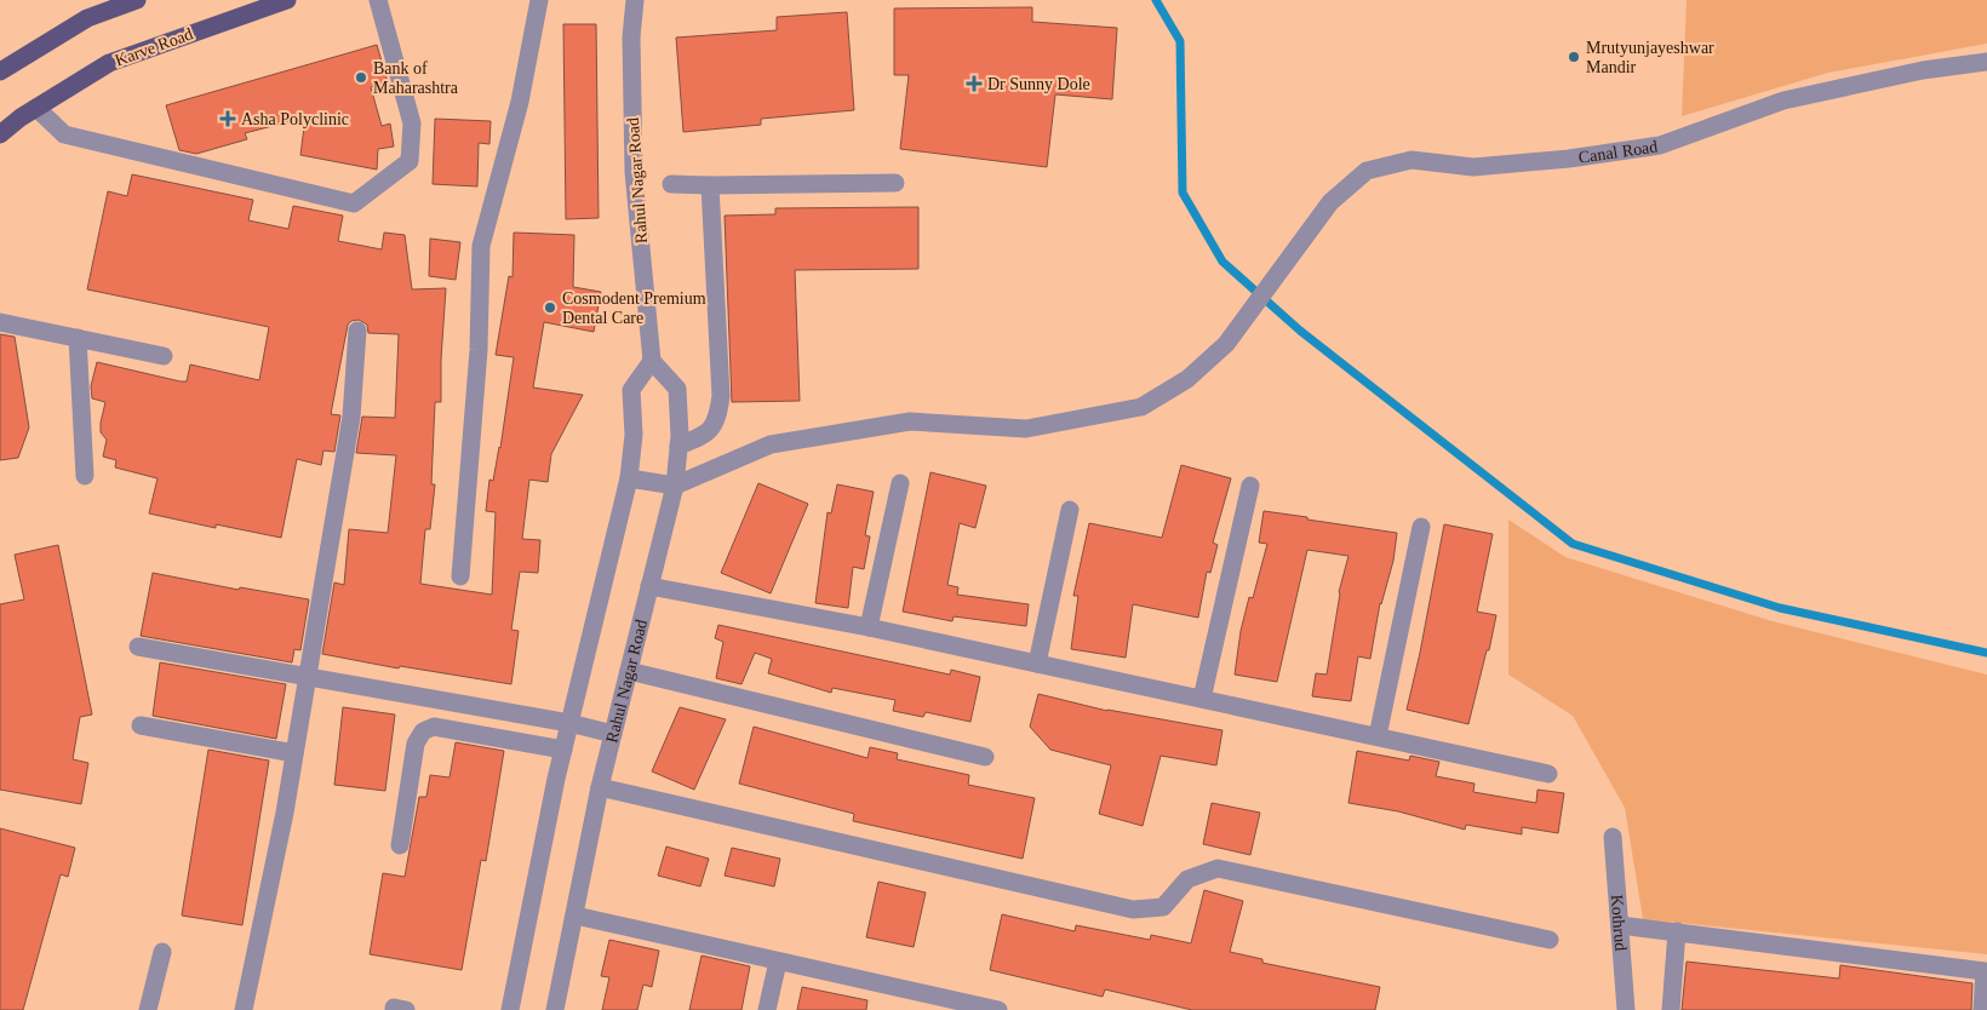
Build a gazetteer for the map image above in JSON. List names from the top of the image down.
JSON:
{
  "streets": {
    "main road": ["Karve Road"],
    "street": ["Canal Road", "Rahul Nagar Road", "Kothrud"]
  },
  "crossings": [
    ["Canal Road", "Rahul Nagar Road"]
  ],
  "places": {
    "other": ["Mrutyunjayeshwar Mandir", "Bank of Maharashtra", "Cosmodent Premium Dental Care"],
    "health": ["Dr Sunny Dole", "Asha Polyclinic"]
  }
}
